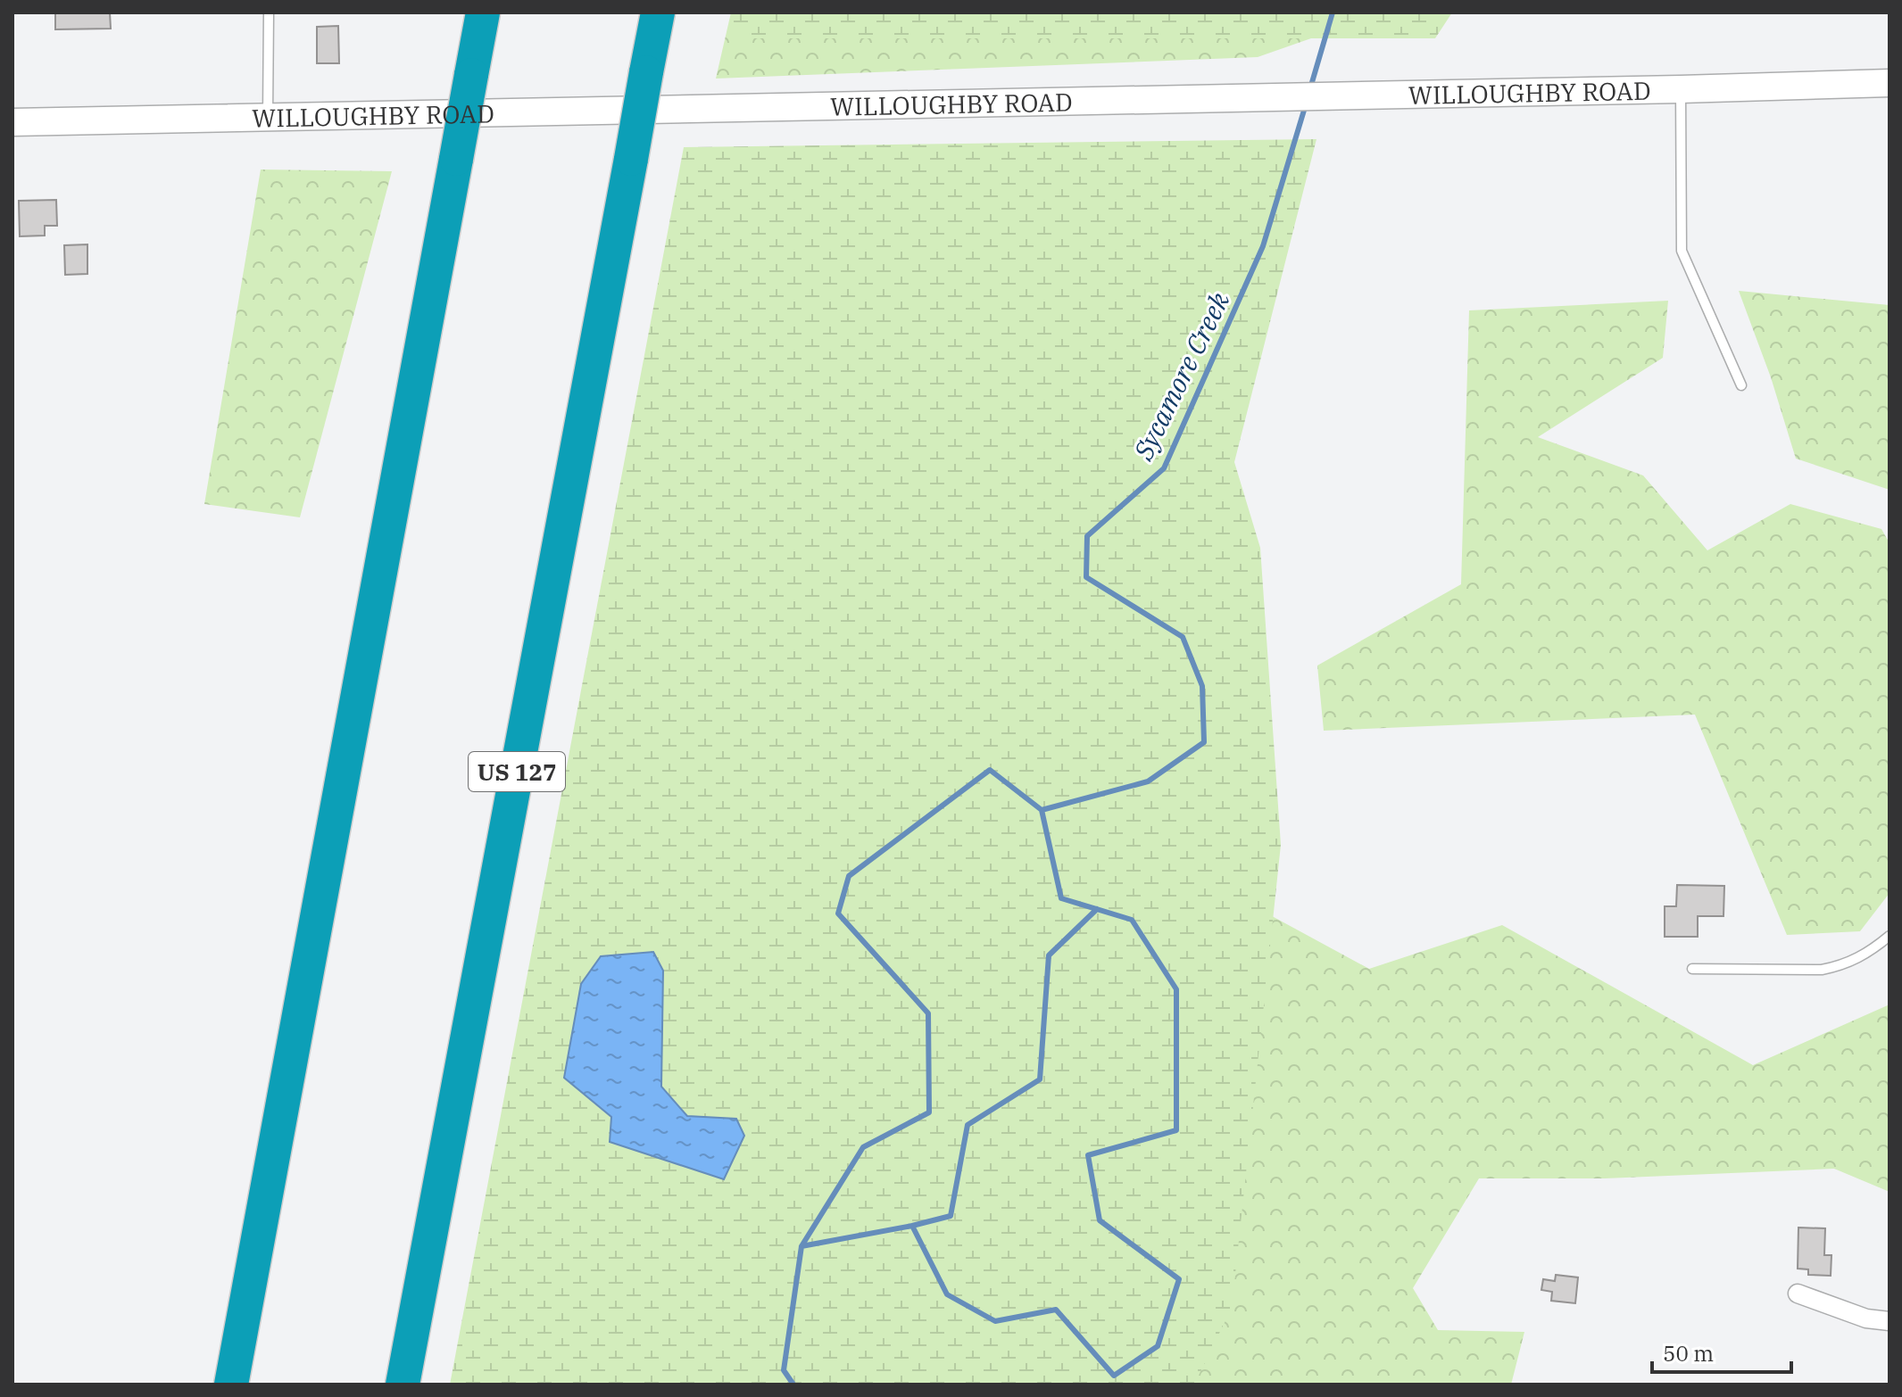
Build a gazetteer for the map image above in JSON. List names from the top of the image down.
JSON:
{
  "streets": {
    "highway": ["US 127"],
    "street": ["WILLOUGHBY ROAD"]
  },
  "water": ["Sycamore Creek"],
  "scale_bar": "50 m"
}
